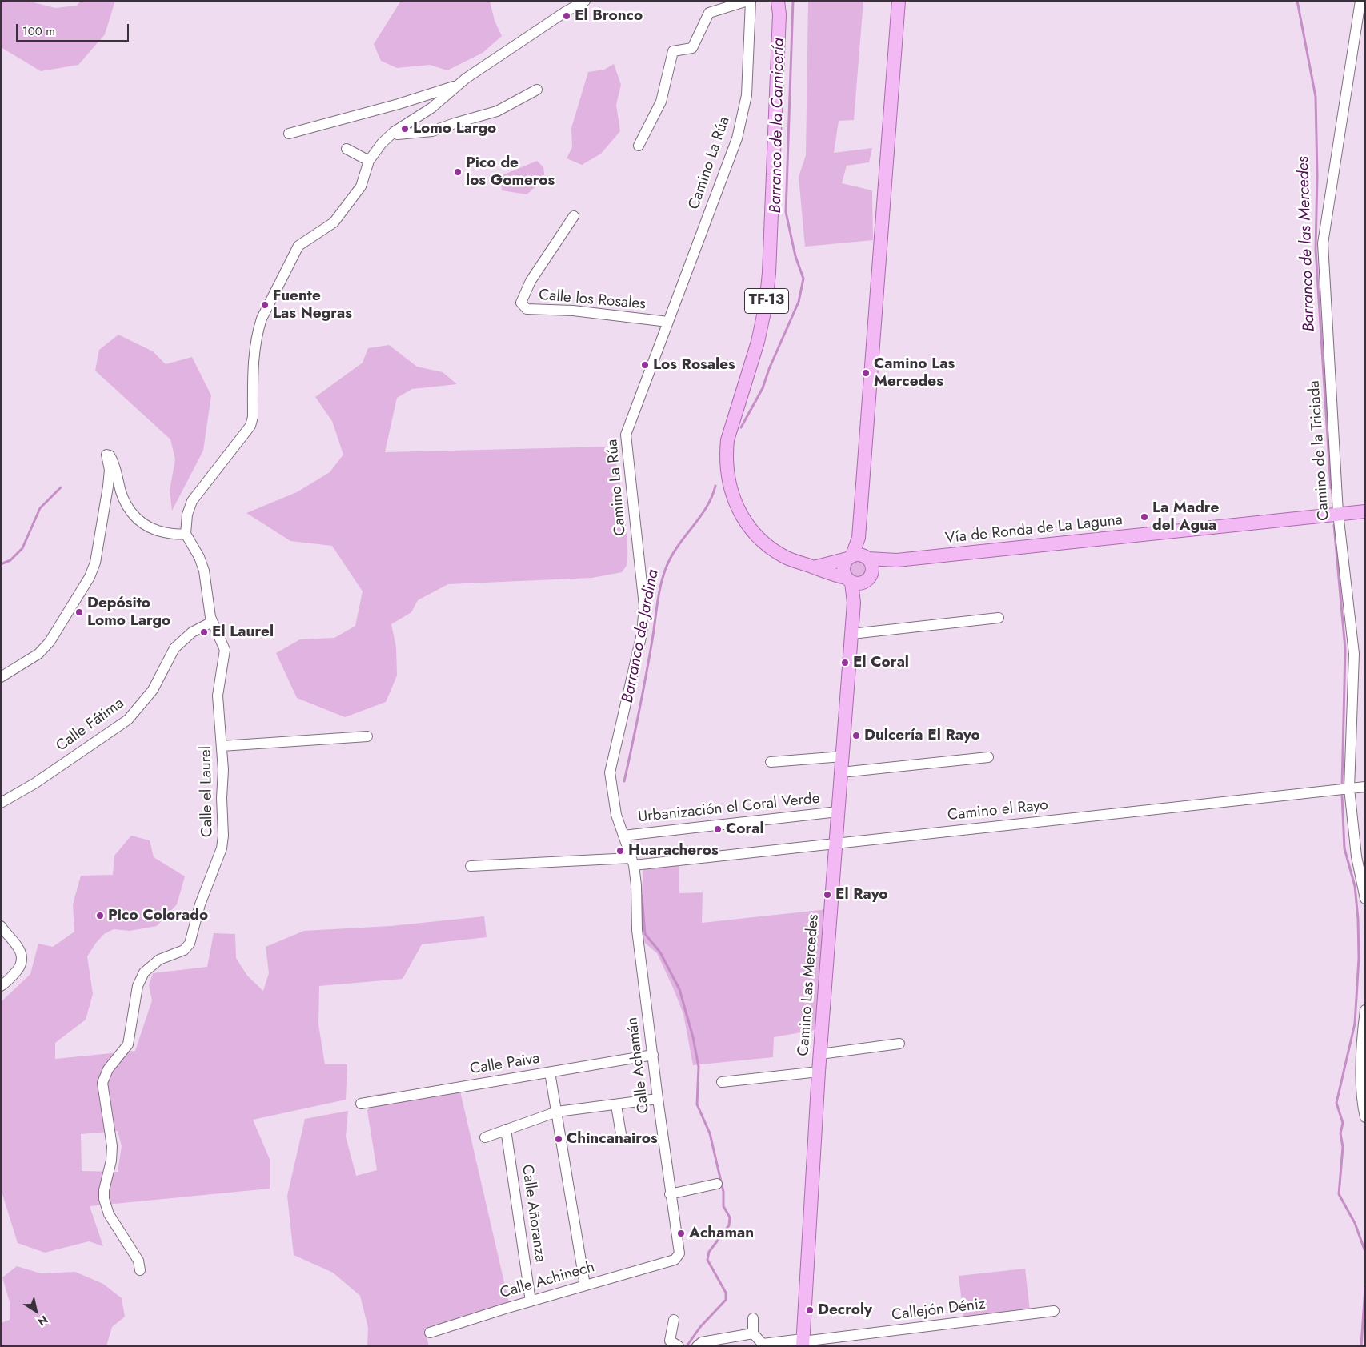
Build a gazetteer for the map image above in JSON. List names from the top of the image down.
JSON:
{
  "streets": {
    "main road": ["TF-13", "Vía de Ronda de La Laguna", "Camino Las Mercedes"],
    "street": [
      "Camino La Rúa",
      "Calle los Rosales",
      "Camino de la Triciada",
      "Calle Fátima",
      "Calle el Laurel",
      "Urbanización el Coral Verde",
      "Camino el Rayo",
      "Calle Paiva",
      "Calle Achamán",
      "Calle Añoranza",
      "Calle Achinech",
      "Callejón Déniz"
    ]
  },
  "crossings": [
    ["Camino La Rúa", "Calle los Rosales"],
    ["Camino La Rúa", "Urbanización el Coral Verde"],
    ["Camino La Rúa", "Camino el Rayo"],
    ["Camino La Rúa", "Calle Achamán"],
    ["TF-13", "Vía de Ronda de La Laguna"],
    ["TF-13", "Camino Las Mercedes"],
    ["Camino de la Triciada", "Vía de Ronda de La Laguna"],
    ["Camino de la Triciada", "Camino el Rayo"],
    ["Vía de Ronda de La Laguna", "Camino Las Mercedes"],
    ["Calle Fátima", "Calle el Laurel"],
    ["Urbanización el Coral Verde", "Camino Las Mercedes"],
    ["Camino el Rayo", "Camino Las Mercedes"],
    ["Camino el Rayo", "Calle Achamán"],
    ["Camino Las Mercedes", "Callejón Déniz"],
    ["Calle Paiva", "Calle Achamán"],
    ["Calle Achamán", "Calle Achinech"],
    ["Calle Añoranza", "Calle Achinech"]
  ],
  "water": ["Barranco de la Carnicería", "Barranco de las Mercedes", "Barranco de Jardina"],
  "places": [
    "El Bronco",
    "Lomo Largo",
    "Pico de los Gomeros",
    "Fuente Las Negras",
    "Los Rosales",
    "Camino Las Mercedes",
    "La Madre del Agua",
    "Depósito Lomo Largo",
    "El Laurel",
    "El Coral",
    "Dulcería El Rayo",
    "Coral",
    "Huaracheros",
    "El Rayo",
    "Pico Colorado",
    "Chincanairos",
    "Achaman",
    "Decroly"
  ],
  "scale_bar": "100 m",
  "north": "bottom right"
}
